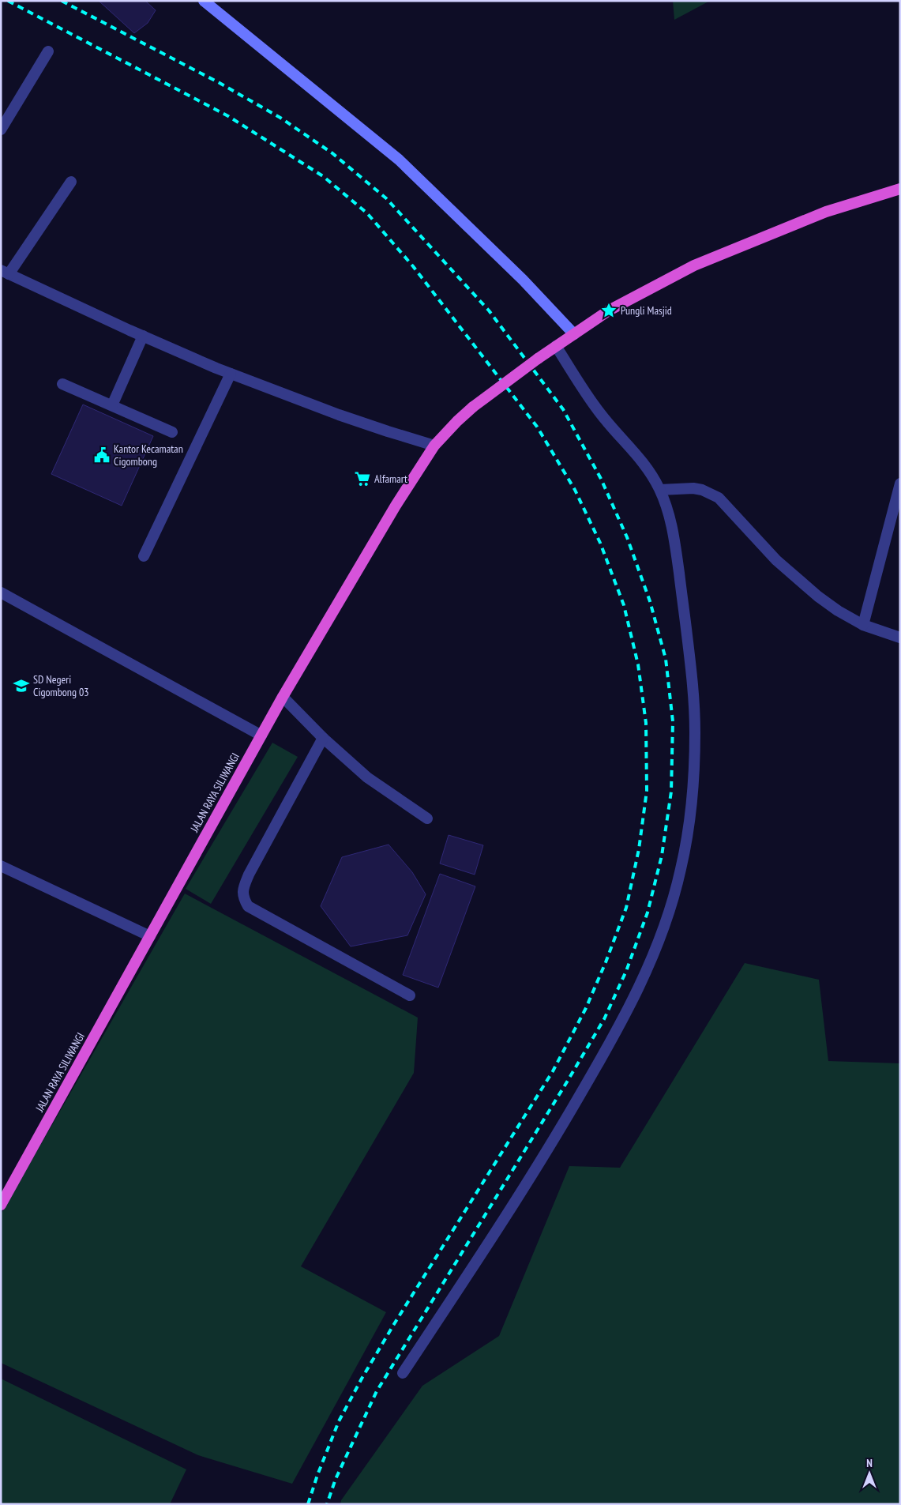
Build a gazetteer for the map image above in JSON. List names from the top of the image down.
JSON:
{
  "streets": {
    "highway": ["JALAN RAYA SILIWANGI"]
  },
  "places": {
    "place": ["Pungli Masjid"],
    "public building": ["Kantor Kecamatan Cigombong"],
    "supermarket": ["Alfamart"],
    "school or university": ["SD Negeri Cigombong 03"]
  },
  "north": "top"
}
